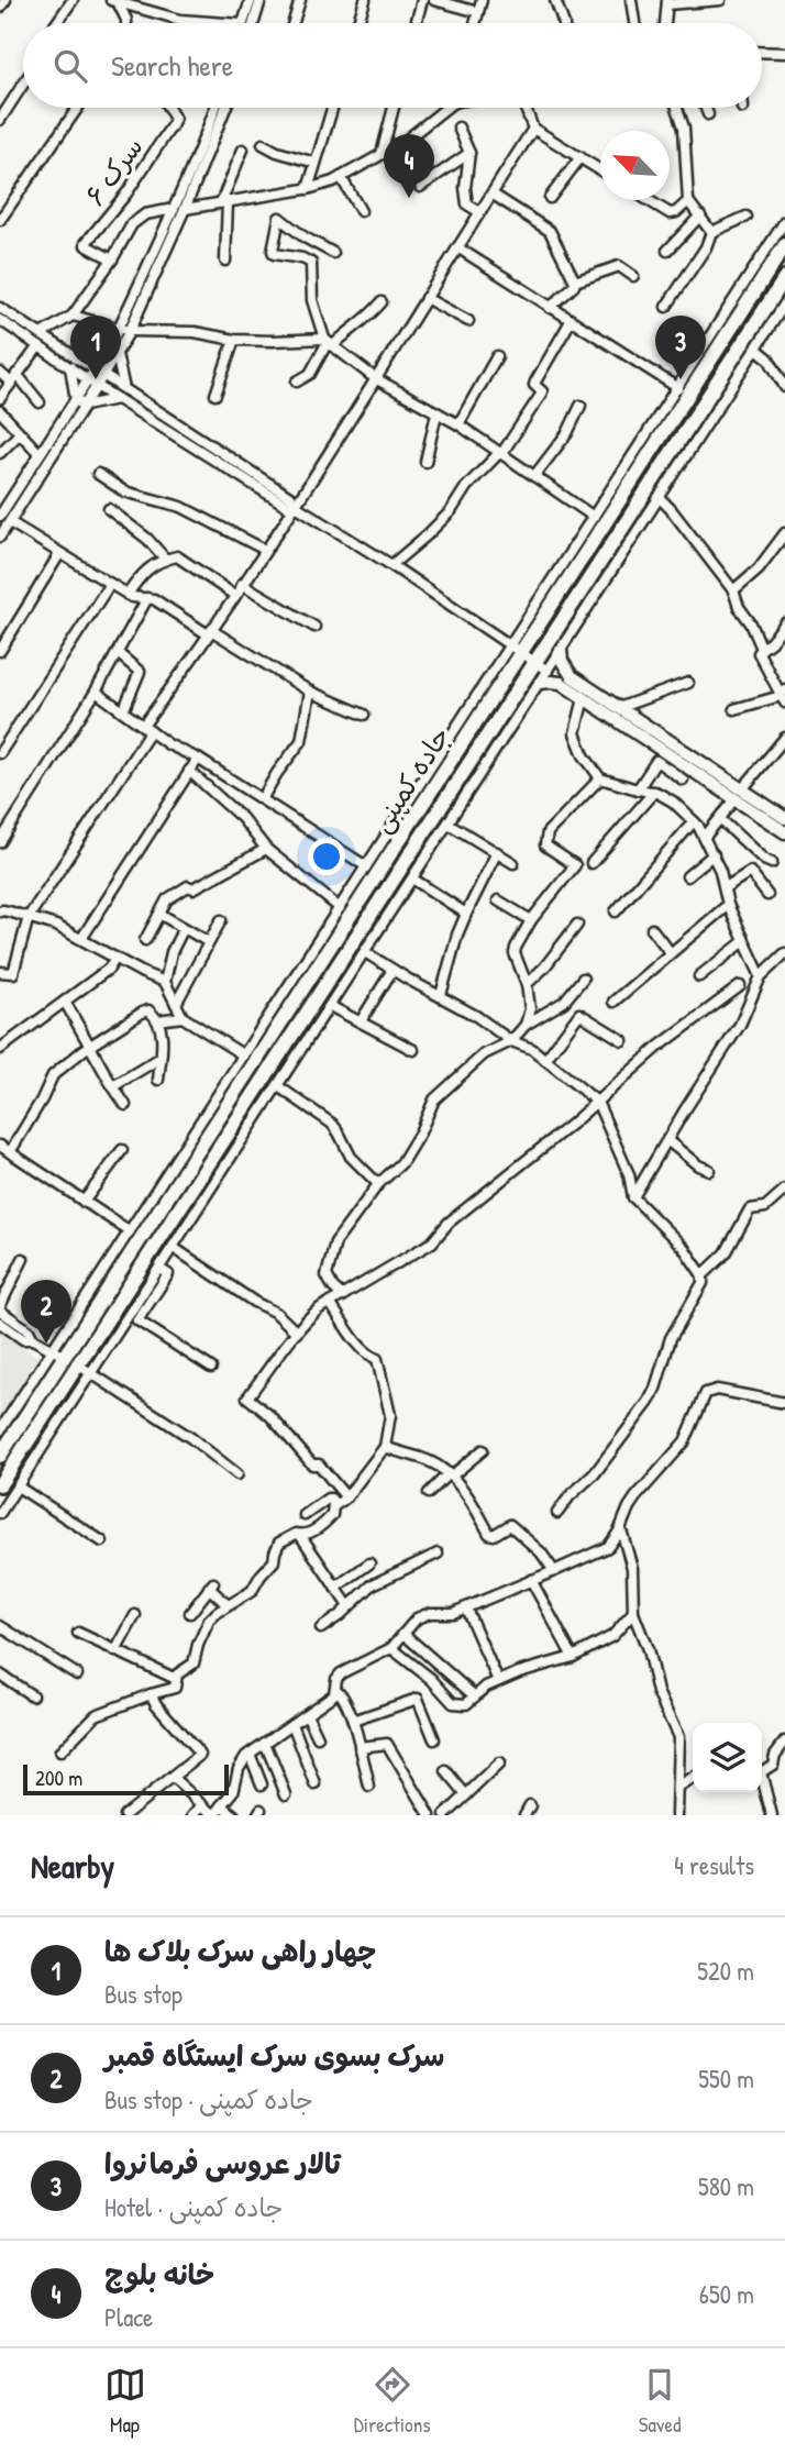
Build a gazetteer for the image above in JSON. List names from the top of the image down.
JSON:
{
  "streets": {
    "highway": ["جاده کمپنی"],
    "street": ["سرک ۶"]
  },
  "scale_bar": "200 m",
  "north": "top left",
  "page": {
    "search": "Search here",
    "pins": [
      "4",
      "1",
      "3",
      "2"
    ],
    "scale": "200 m",
    "heading": ["Nearby", "4 results"],
    "list": [
      {
        "mark": "1",
        "name": "چهار راهی سرک بلاک ها",
        "note": "Bus stop",
        "value": "520 m"
      },
      {
        "mark": "2",
        "name": "سرک بسوی سرک ایستگاه قمبر",
        "note": "Bus stop · جاده کمپنی",
        "value": "550 m"
      },
      {
        "mark": "3",
        "name": "تالار عروسی فرمانروا",
        "note": "Hotel · جاده کمپنی",
        "value": "580 m"
      },
      {
        "mark": "4",
        "name": "خانه بلوچ",
        "note": "Place",
        "value": "650 m"
      }
    ],
    "nav": ["Map", "Directions", "Saved"]
  }
}
